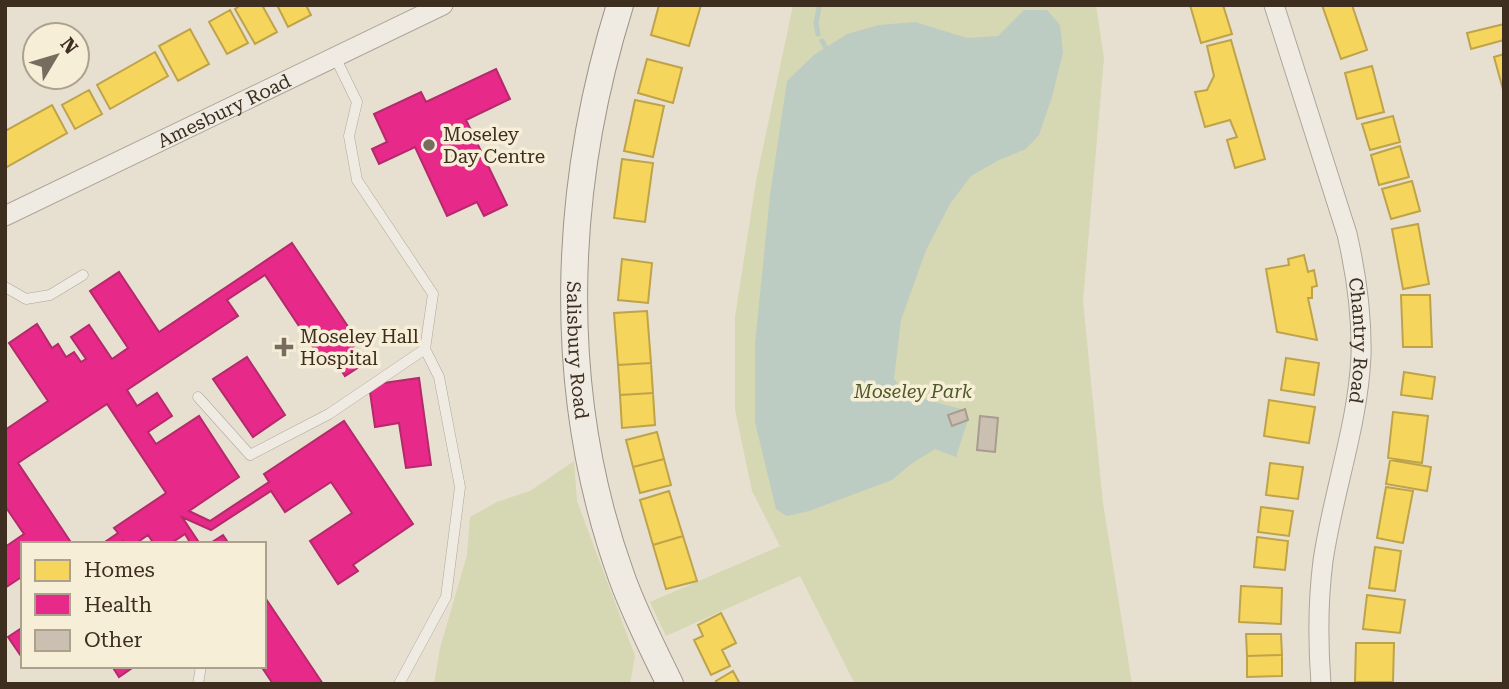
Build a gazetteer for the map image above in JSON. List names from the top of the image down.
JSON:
{
  "streets": {
    "main road": ["Salisbury Road"],
    "street": ["Amesbury Road", "Chantry Road"]
  },
  "parks": ["Moseley Park"],
  "places": {
    "other": ["Moseley Day Centre"],
    "health": ["Moseley Hall Hospital"]
  },
  "legend": ["Homes", "Health", "Other"],
  "north": "top right"
}
